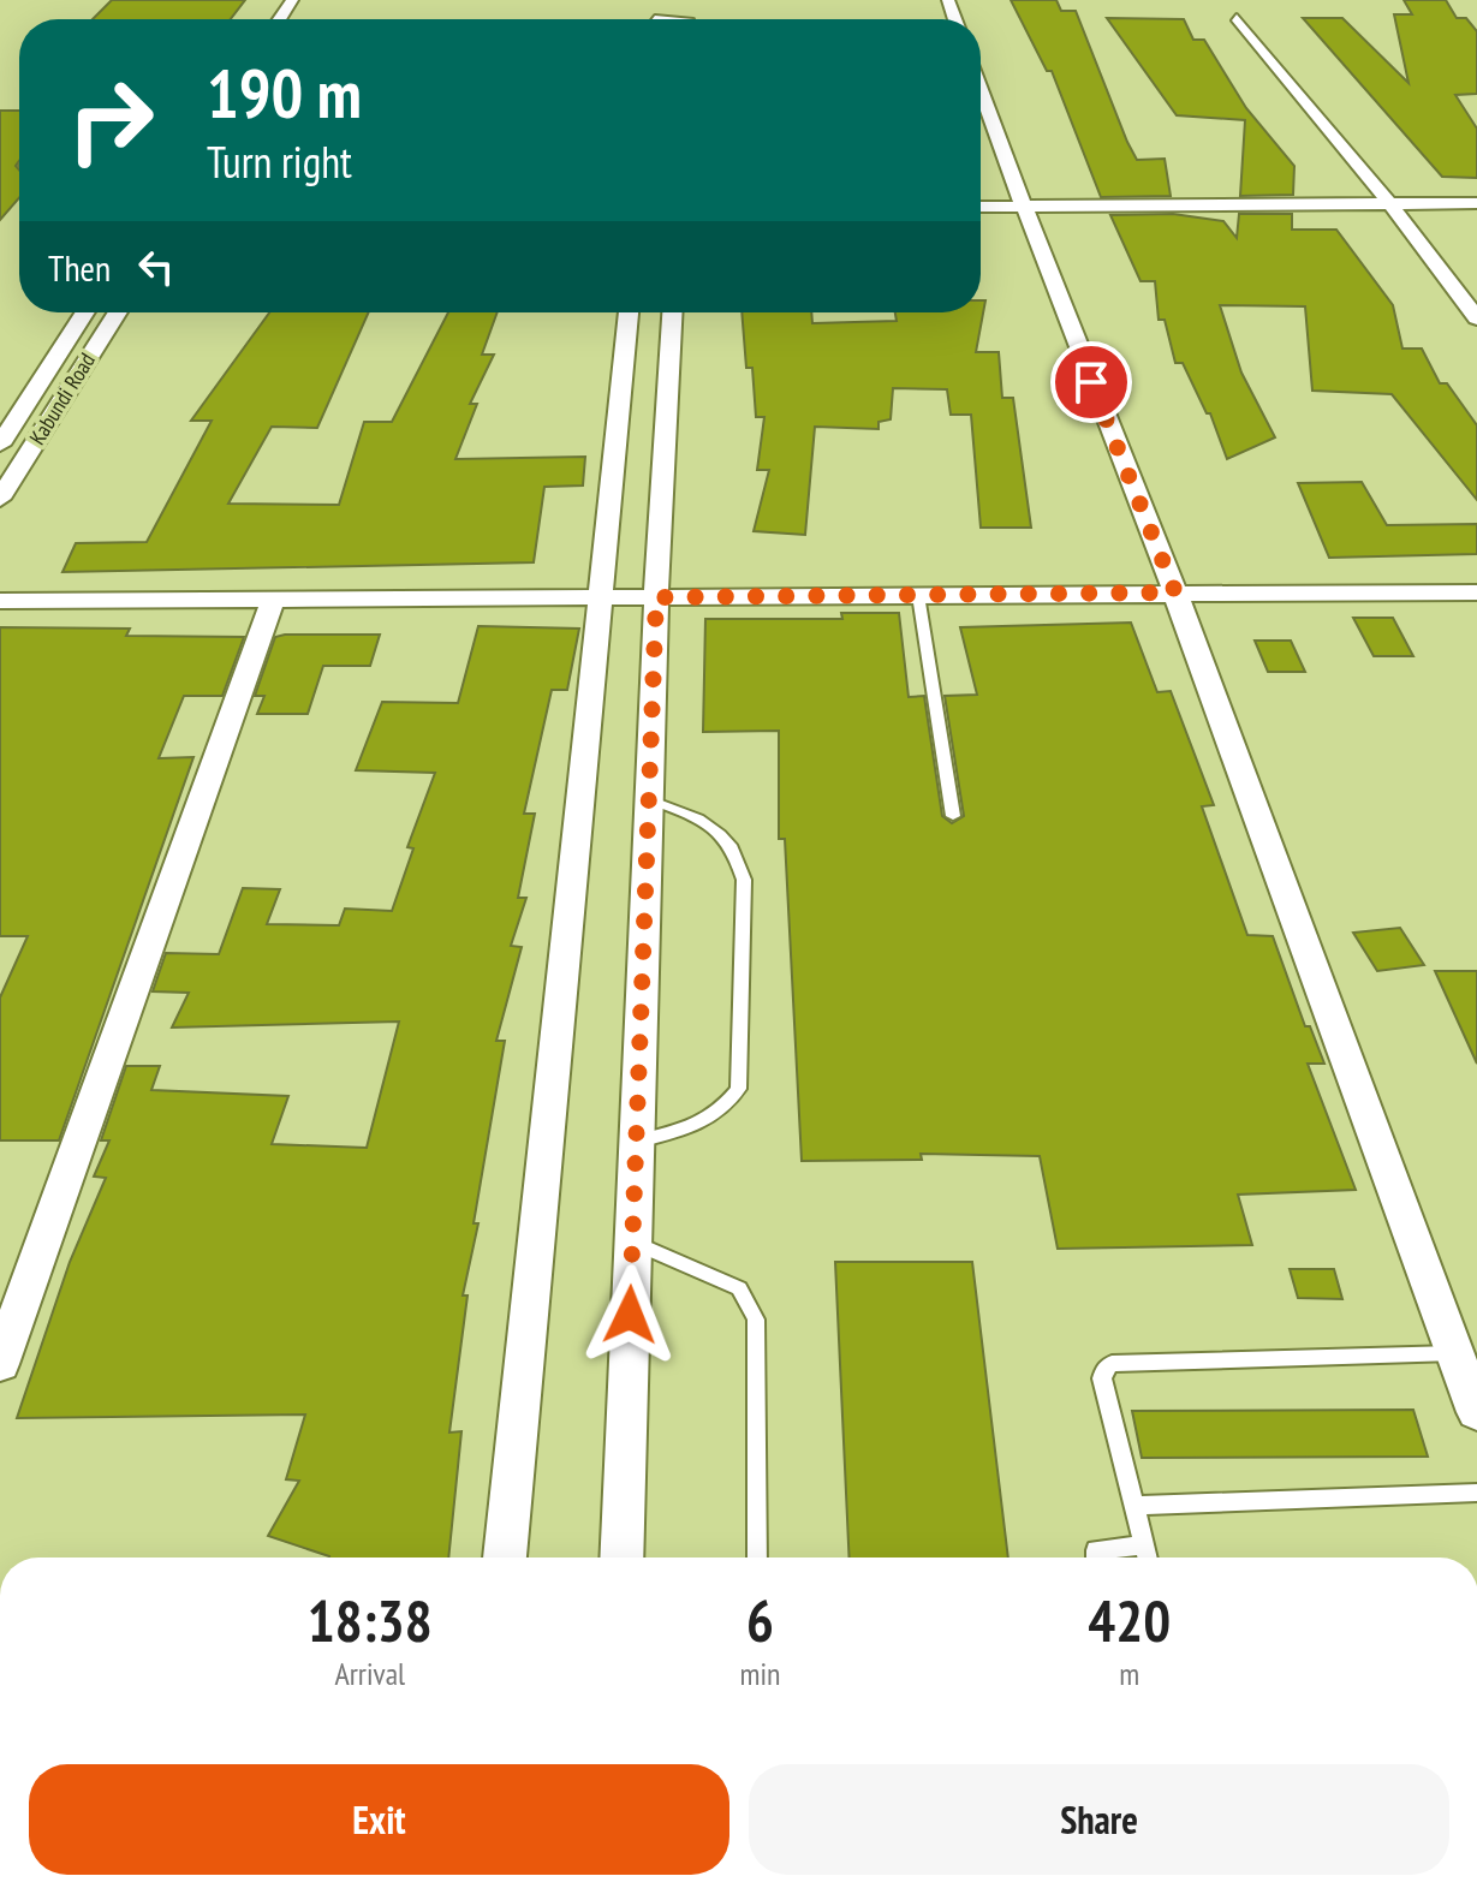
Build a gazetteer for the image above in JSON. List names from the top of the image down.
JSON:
{
  "streets": {
    "street": ["Kabundi Road"]
  },
  "page": {
    "turn": ["190 m", "Turn right"],
    "then": "Then",
    "eta": [
      "18:38",
      "Arrival",
      "6",
      "min",
      "420",
      "m"
    ],
    "buttons": ["Exit", "Share"]
  }
}
